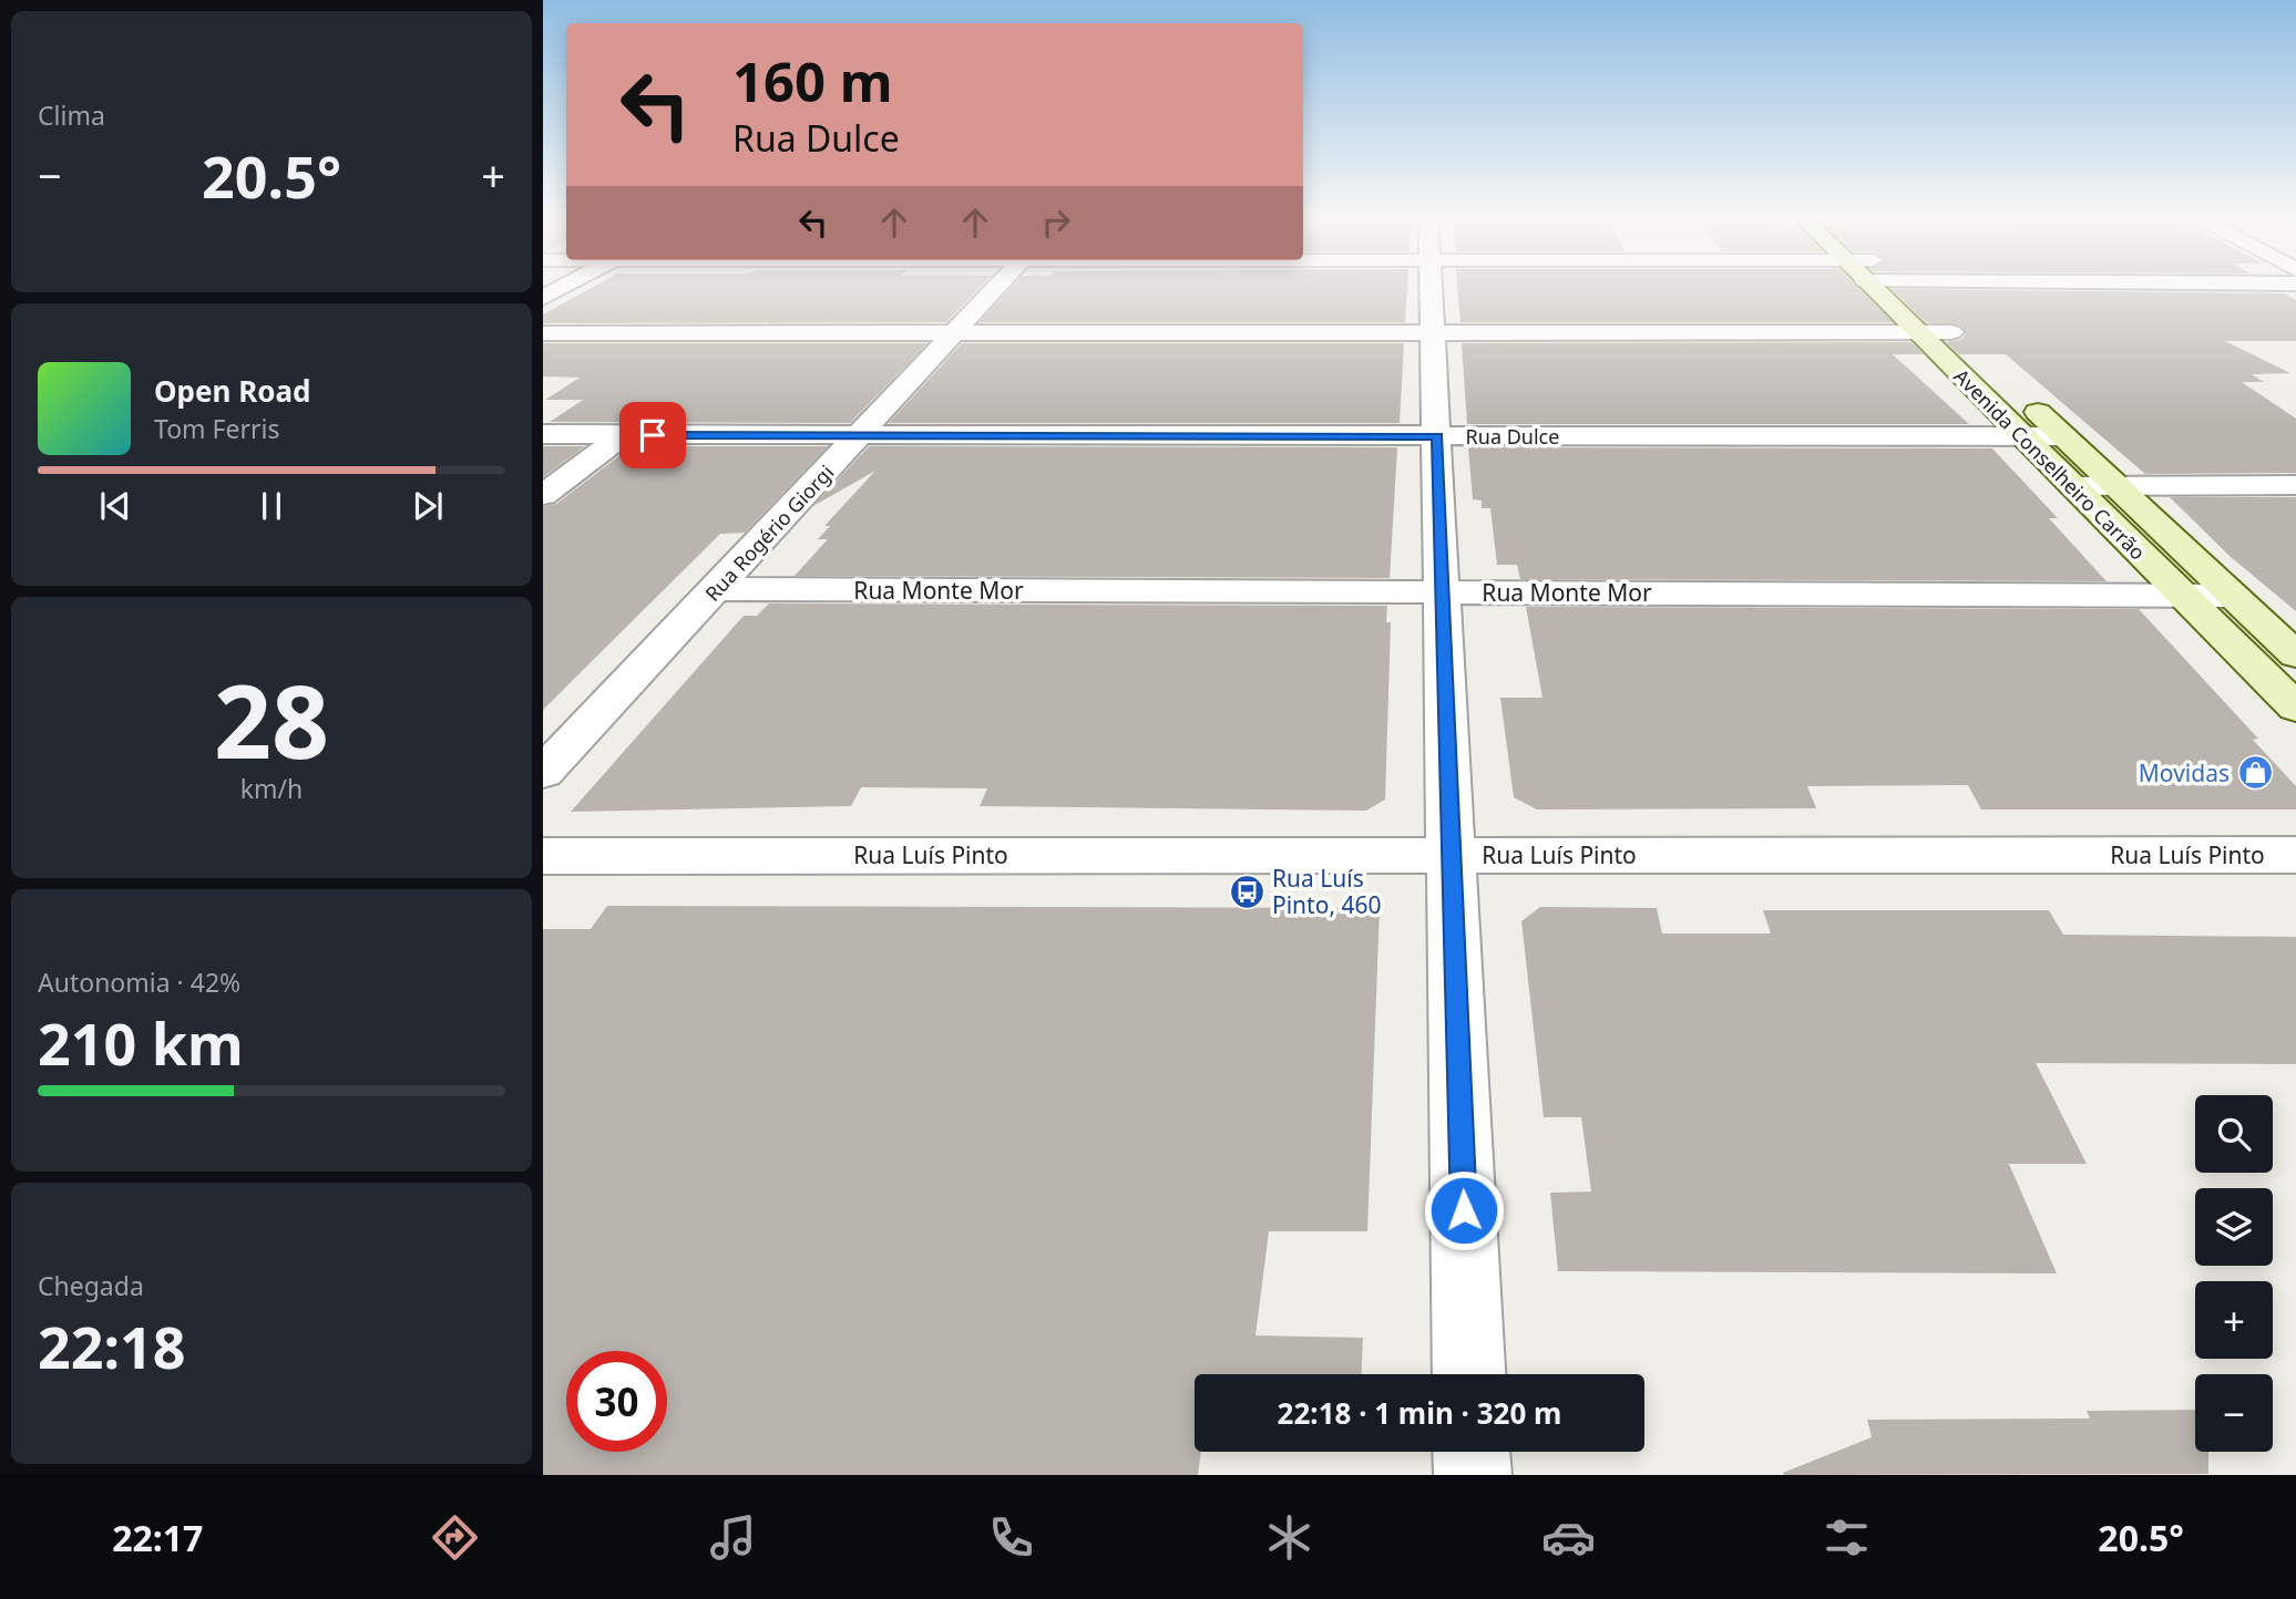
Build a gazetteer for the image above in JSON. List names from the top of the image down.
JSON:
{
  "streets": {
    "main road": ["Avenida Conselheiro Carrão"],
    "street": [
      "Rua Dulce",
      "Rua Rogério Giorgi",
      "Rua Monte Mor",
      "Rua Luís Pinto"
    ]
  },
  "crossings": [
    ["Rua Dulce", "Avenida Conselheiro Carrão"],
    ["Rua Dulce", "Rua Rogério Giorgi"],
    ["Avenida Conselheiro Carrão", "Rua Monte Mor"],
    ["Rua Rogério Giorgi", "Rua Monte Mor"]
  ],
  "places": {
    "shop": ["Movidas"],
    "bus stop": ["Rua Luís Pinto, 460"]
  },
  "page": {
    "tile": [
      "Clima",
      ["28", "km/h"],
      ["Autonomia · 42%", "210 km"],
      ["Chegada", "22:18"]
    ],
    "turn": ["160 m", "Rua Dulce"],
    "heat": ["−", "20.5°", "+"],
    "song": ["Open Road", "Tom Ferris"],
    "map_buttons": ["+", "−"],
    "limit": "30",
    "trip": "22:18 · 1 min · 320 m",
    "tabs": ["22:17", "20.5°"]
  }
}
